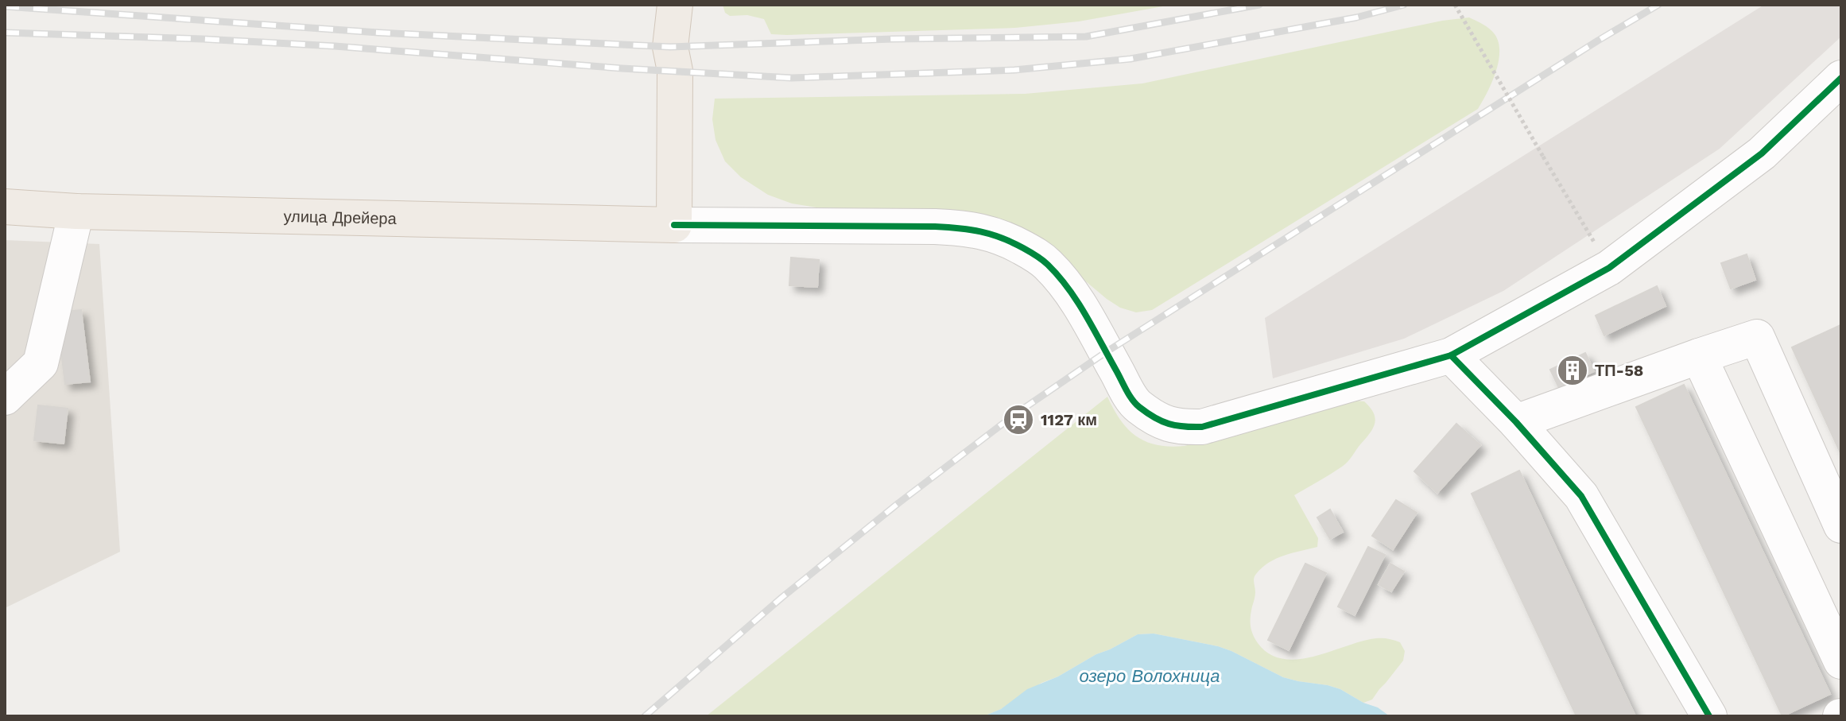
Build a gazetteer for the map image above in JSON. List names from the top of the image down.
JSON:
{
  "streets": {
    "main road": ["улица Дрейера"]
  },
  "water": ["озеро Волохница"],
  "places": {
    "building": ["ТП-58"],
    "station": ["1127 км"]
  }
}
